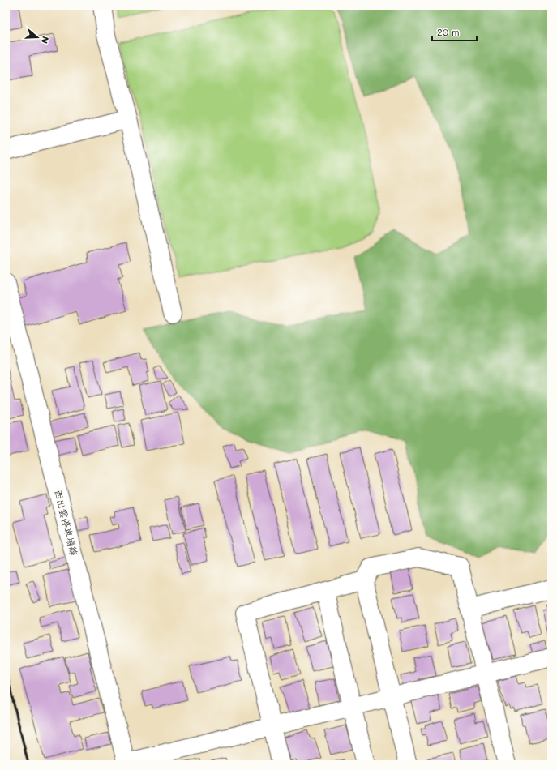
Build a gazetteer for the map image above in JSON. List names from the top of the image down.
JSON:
{
  "streets": {
    "street": ["西出雲停車場線"]
  },
  "scale_bar": "20 m",
  "north": "right"
}
